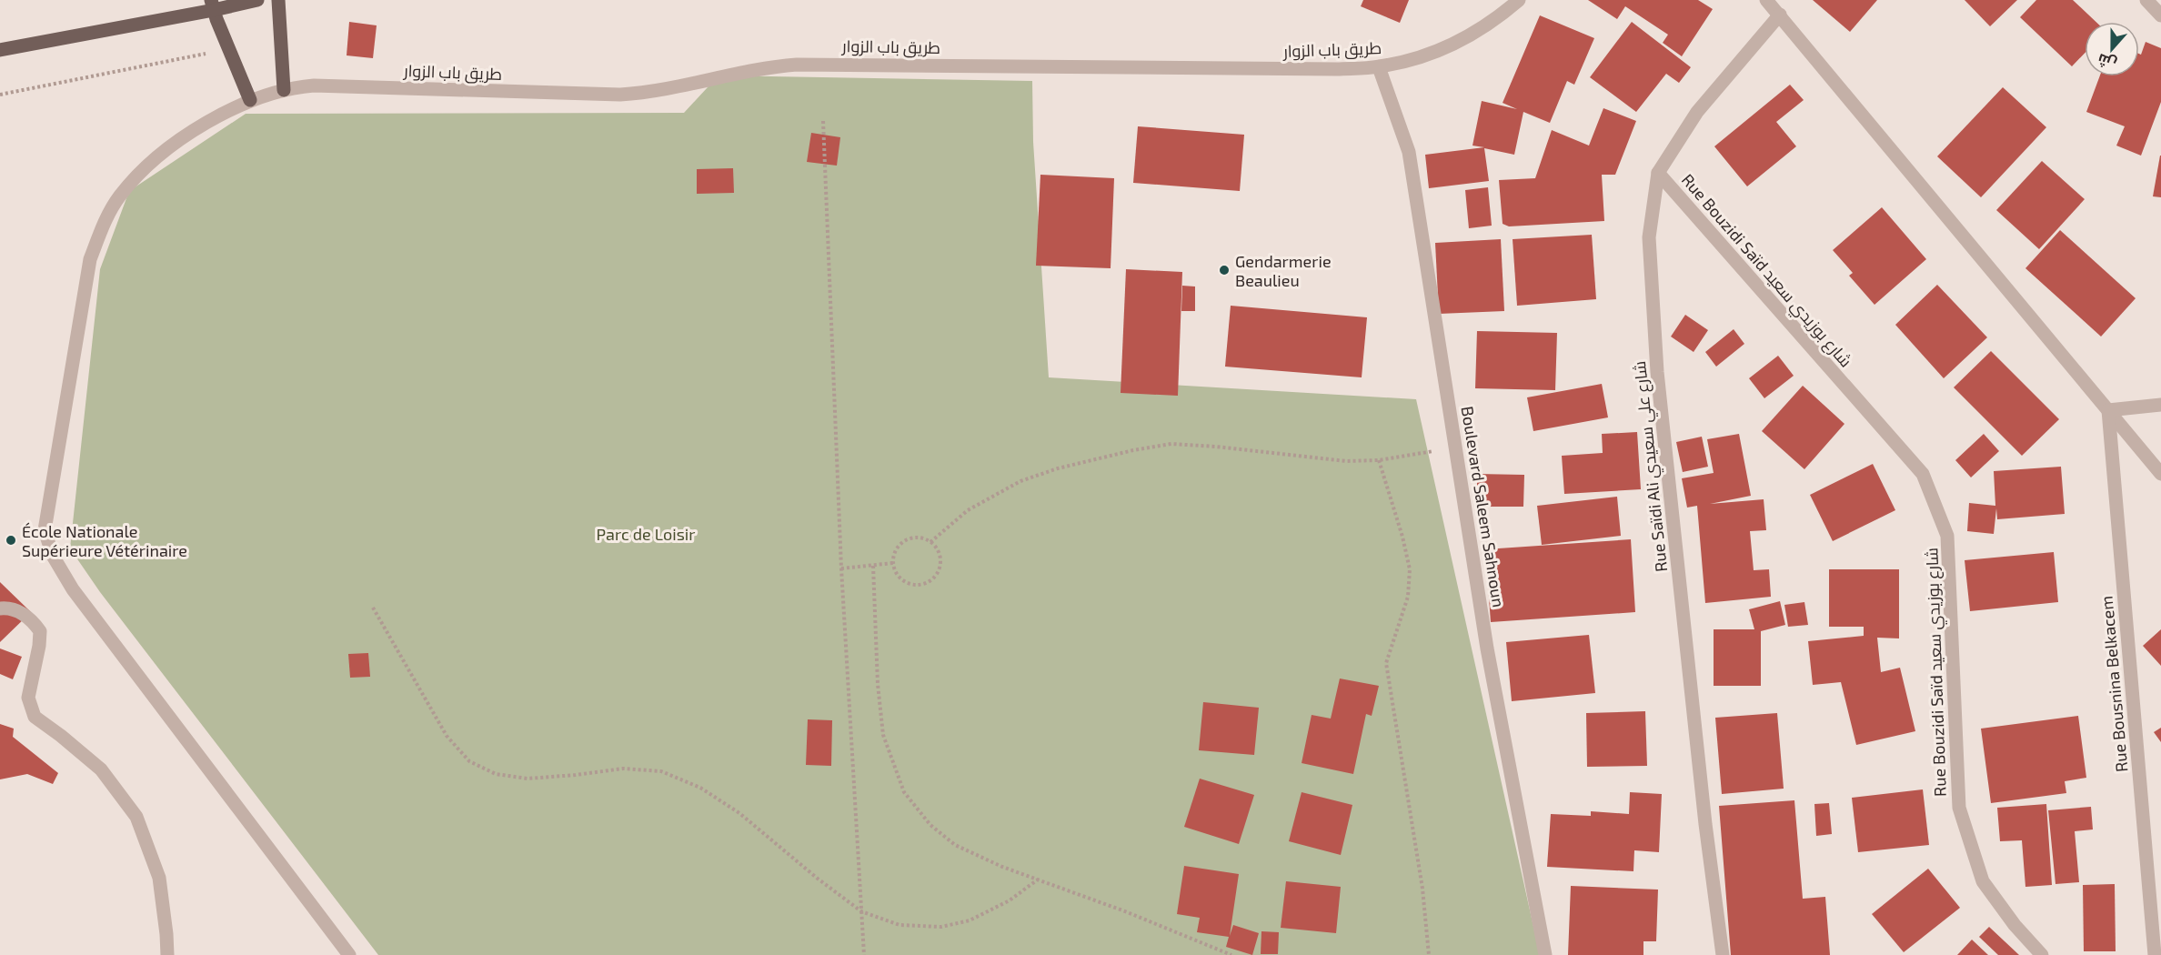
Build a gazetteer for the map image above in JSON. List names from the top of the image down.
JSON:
{
  "streets": {
    "street": [
      "طريق باب الزوار",
      "Rue Bouzidi Saïd شارع بوزيدي سعيد",
      "Rue Saïdi Ali شارع علي سعيدي",
      "Boulevard Saleem Sahnoun",
      "Rue Bousnina Belkacem"
    ]
  },
  "crossings": [
    ["طريق باب الزوار", "Boulevard Saleem Sahnoun"],
    ["Rue Bouzidi Saïd شارع بوزيدي سعيد", "Rue Saïdi Ali شارع علي سعيدي"]
  ],
  "parks": ["Parc de Loisir"],
  "places": ["Gendarmerie Beaulieu", "École Nationale Supérieure Vétérinaire"],
  "north": "bottom"
}
